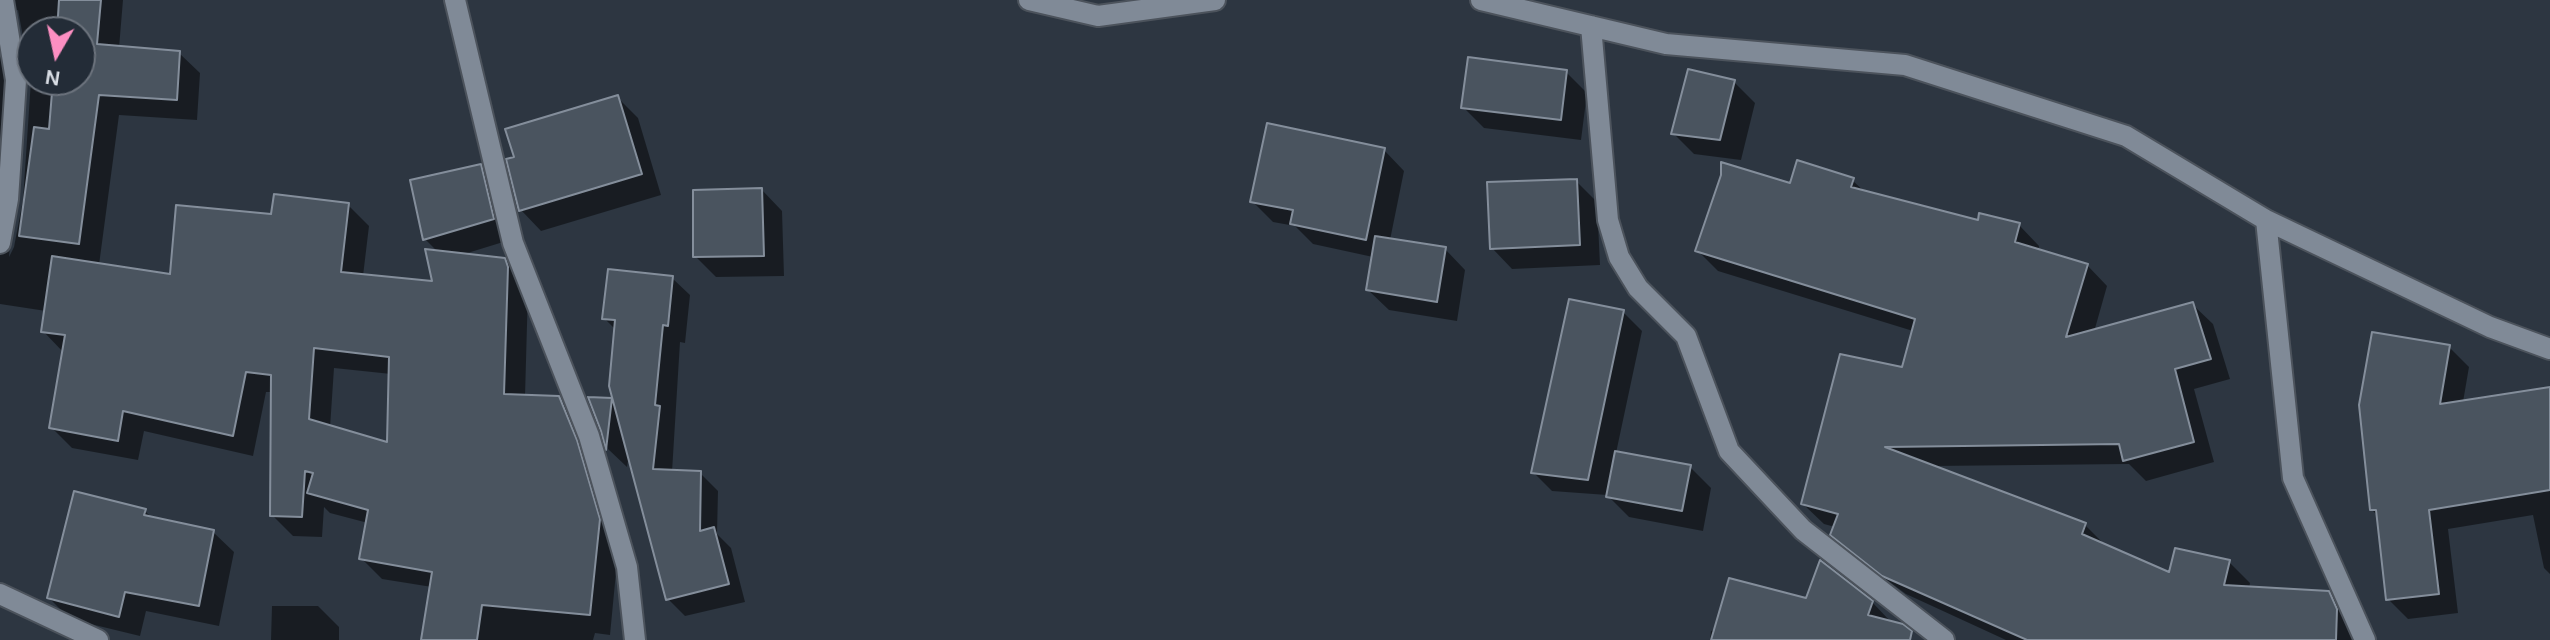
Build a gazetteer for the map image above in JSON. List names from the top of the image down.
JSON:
{
  "north": "bottom"
}
